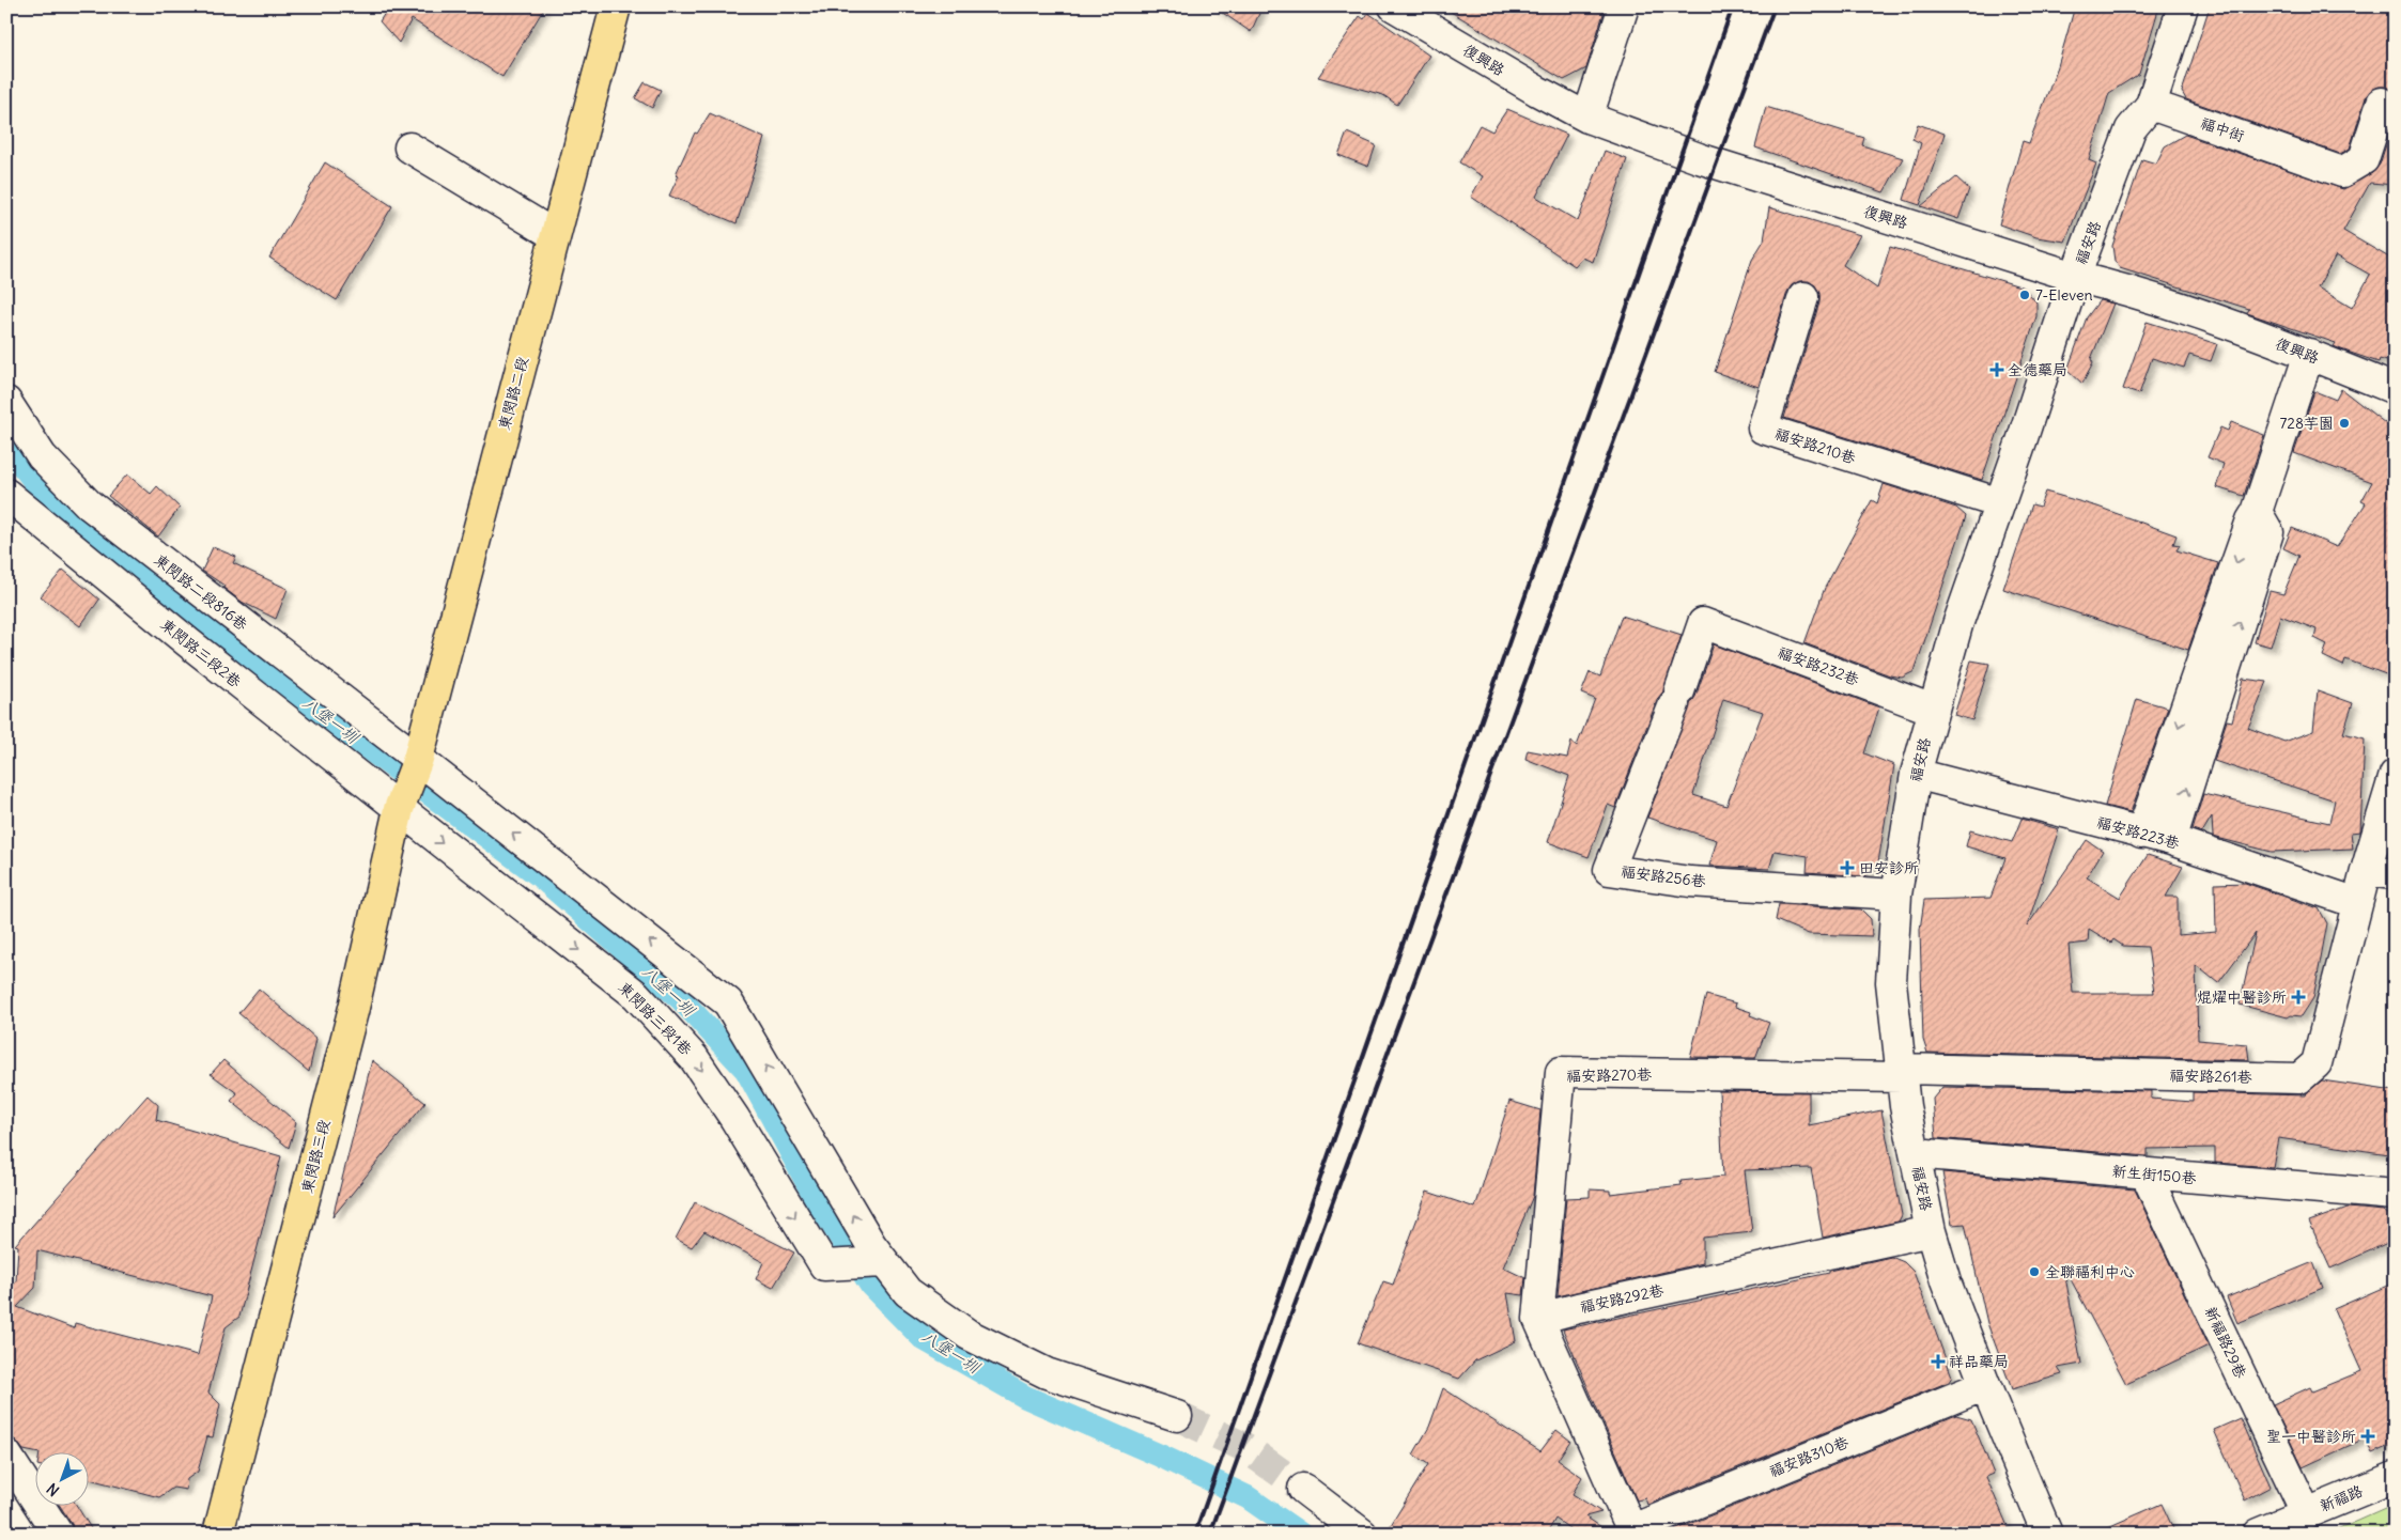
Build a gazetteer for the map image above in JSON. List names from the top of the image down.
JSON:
{
  "streets": {
    "main road": ["東閔路二段", "東閔路三段"],
    "street": [
      "復興路",
      "福中街",
      "福安路",
      "福安路210巷",
      "東閔路二段816巷",
      "東閔路三段2巷",
      "福安路232巷",
      "福安路223巷",
      "福安路256巷",
      "東閔路三段1巷",
      "福安路270巷",
      "福安路261巷",
      "新生街150巷",
      "福安路292巷",
      "新福路29巷",
      "福安路310巷",
      "新福路"
    ]
  },
  "crossings": [
    ["復興路", "福安路"],
    ["福中街", "福安路"],
    ["福安路", "福安路210巷"],
    ["福安路", "福安路232巷"],
    ["福安路", "福安路223巷"],
    ["福安路", "福安路256巷"],
    ["福安路", "福安路270巷"],
    ["福安路", "福安路261巷"],
    ["福安路", "新生街150巷"],
    ["福安路", "福安路292巷"],
    ["福安路", "福安路310巷"],
    ["東閔路二段", "東閔路二段816巷"],
    ["東閔路二段", "東閔路三段"],
    ["東閔路二段816巷", "東閔路三段1巷"],
    ["東閔路二段816巷", "東閔路三段"],
    ["東閔路三段2巷", "東閔路三段1巷"],
    ["東閔路三段2巷", "東閔路三段"],
    ["福安路232巷", "福安路256巷"],
    ["福安路223巷", "福安路261巷"],
    ["東閔路三段1巷", "東閔路三段"],
    ["福安路270巷", "福安路261巷"],
    ["福安路270巷", "福安路292巷"],
    ["新生街150巷", "新福路29巷"],
    ["新福路29巷", "新福路"]
  ],
  "one_way": ["東閔路二段816巷", "東閔路三段1巷"],
  "water": ["八堡一圳"],
  "places": {
    "other": ["7-Eleven", "728芋園", "全聯福利中心"],
    "health": [
      "全德藥局",
      "田安診所",
      "焜燿中醫診所",
      "祥品藥局",
      "聖一中醫診所"
    ]
  },
  "north": "bottom left"
}
